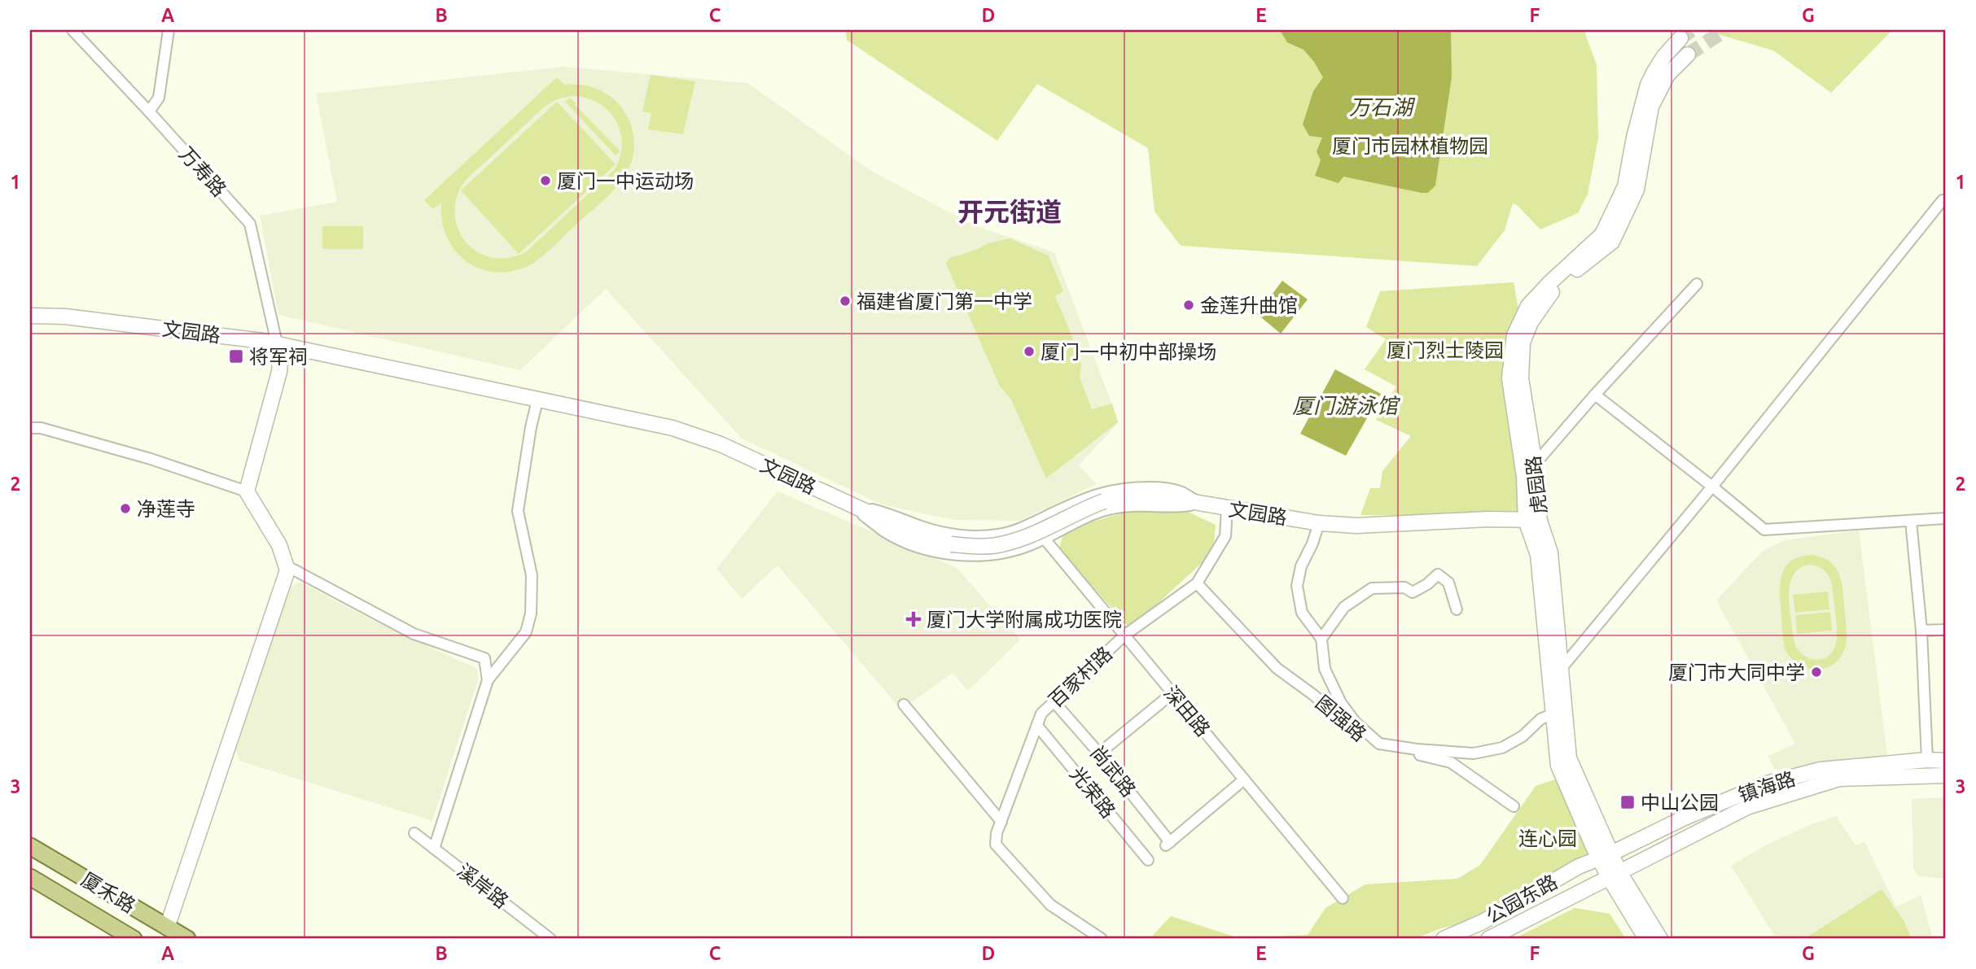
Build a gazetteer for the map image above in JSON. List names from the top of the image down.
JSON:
{
  "streets": {
    "main road": [
      "文园路",
      "虎园路",
      "镇海路",
      "厦禾路",
      "公园东路"
    ],
    "street": [
      "万寿路",
      "百家村路",
      "深田路",
      "图强路",
      "尚武路",
      "光荣路",
      "溪岸路"
    ]
  },
  "crossings": [
    ["万寿路", "文园路"],
    ["文园路", "虎园路"],
    ["文园路", "百家村路"],
    ["虎园路", "镇海路"],
    ["虎园路", "公园东路"],
    ["百家村路", "深田路"],
    ["百家村路", "图强路"],
    ["百家村路", "尚武路"],
    ["百家村路", "光荣路"],
    ["深田路", "尚武路"],
    ["镇海路", "公园东路"]
  ],
  "districts": ["开元街道"],
  "water": ["万石湖", "厦门游泳馆"],
  "parks": ["厦门市园林植物园", "厦门烈士陵园", "连心园"],
  "places": {
    "other": [
      "厦门一中运动场",
      "福建省厦门第一中学",
      "金莲升曲馆",
      "厦门一中初中部操场",
      "净莲寺",
      "厦门市大同中学"
    ],
    "transit": ["将军祠", "中山公园"],
    "health": ["厦门大学附属成功医院"]
  },
  "grid": {
    "columns": [
      "A",
      "B",
      "C",
      "D",
      "E",
      "F",
      "G"
    ],
    "rows": ["1", "2", "3"]
  }
}
